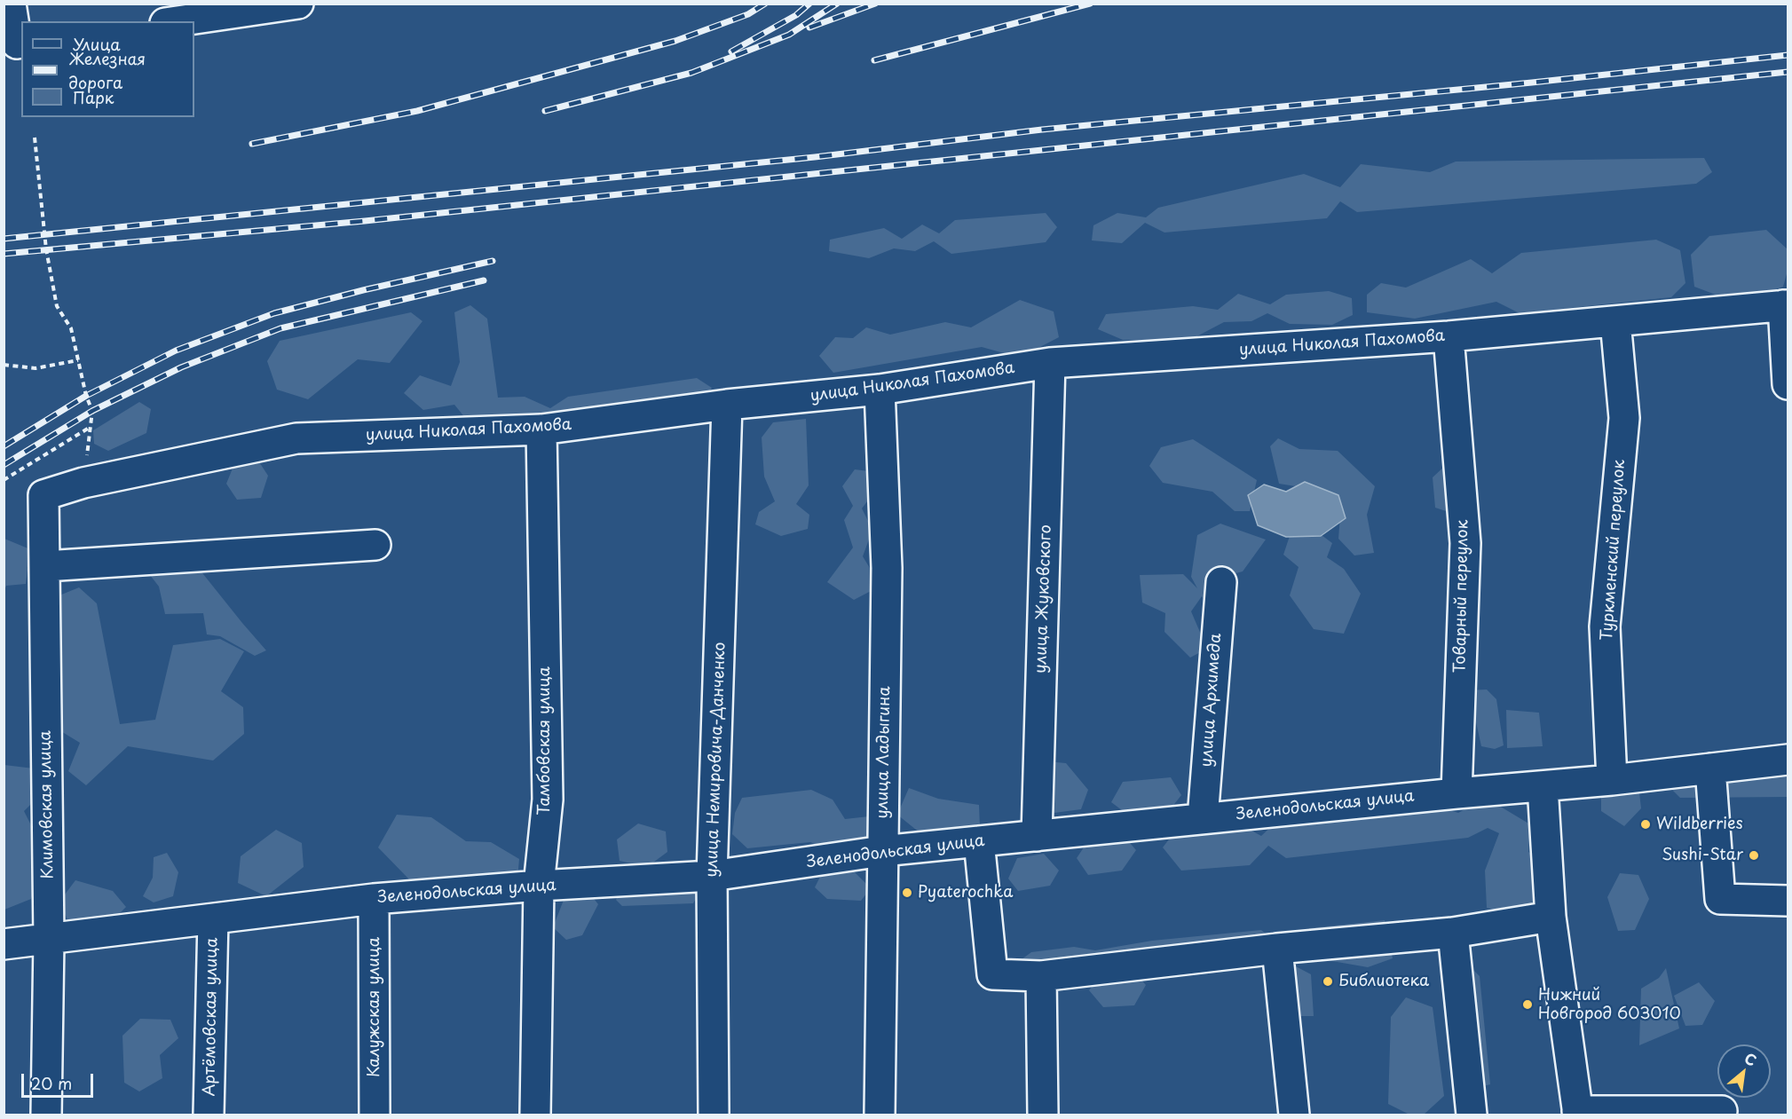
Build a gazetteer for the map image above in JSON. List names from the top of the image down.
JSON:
{
  "streets": {
    "street": [
      "улица Николая Пахомова",
      "Туркменский переулок",
      "Товарный переулок",
      "улица Жуковского",
      "улица Архимеда",
      "Тамбовская улица",
      "улица Ладыгина",
      "улица Немировича-Данченко",
      "Климовская улица",
      "Зеленодольская улица",
      "Калужская улица",
      "Артёмовская улица"
    ]
  },
  "crossings": [
    ["улица Николая Пахомова", "Туркменский переулок"],
    ["улица Николая Пахомова", "Товарный переулок"],
    ["улица Николая Пахомова", "улица Жуковского"],
    ["улица Николая Пахомова", "Тамбовская улица"],
    ["улица Николая Пахомова", "улица Ладыгина"],
    ["улица Николая Пахомова", "улица Немировича-Данченко"],
    ["улица Николая Пахомова", "Климовская улица"],
    ["Туркменский переулок", "Зеленодольская улица"],
    ["Товарный переулок", "Зеленодольская улица"],
    ["улица Жуковского", "Зеленодольская улица"],
    ["улица Архимеда", "Зеленодольская улица"],
    ["Тамбовская улица", "Зеленодольская улица"],
    ["улица Ладыгина", "Зеленодольская улица"],
    ["улица Немировича-Данченко", "Зеленодольская улица"],
    ["Климовская улица", "Зеленодольская улица"],
    ["Зеленодольская улица", "Калужская улица"],
    ["Зеленодольская улица", "Артёмовская улица"]
  ],
  "places": [
    "Wildberries",
    "Sushi-Star",
    "Pyaterochka",
    "Библиотека",
    "Нижний Новгород 603010"
  ],
  "legend": ["Улица", "Железная дорога", "Парк"],
  "scale_bar": "20 m",
  "north": "top right"
}
